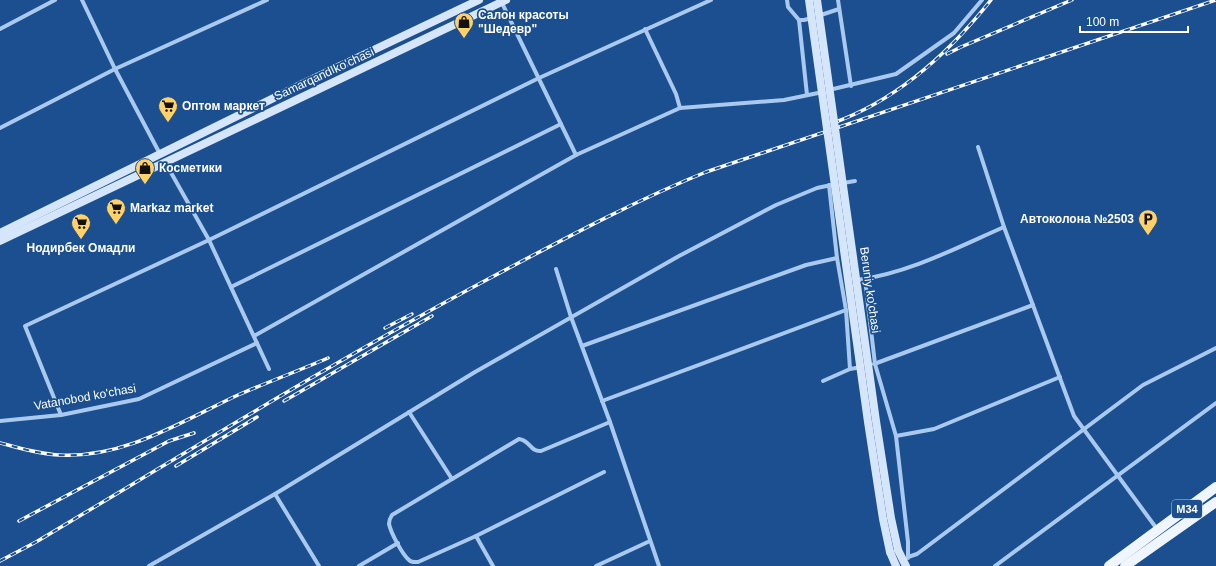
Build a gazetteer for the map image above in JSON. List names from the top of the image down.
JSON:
{
  "streets": {
    "main road": ["Samarqand ko'chasi", "Beruniy ko'chasi", "M34"],
    "street": ["Vatanobod ko'chasi"]
  },
  "places": {
    "shop": ["Салон красоты \"Шедевр\"", "Косметики"],
    "supermarket": ["Оптом маркет", "Markaz market", "Нодирбек Омадли"],
    "parking": ["Автоколона №2503"]
  },
  "scale_bar": "100 m"
}
